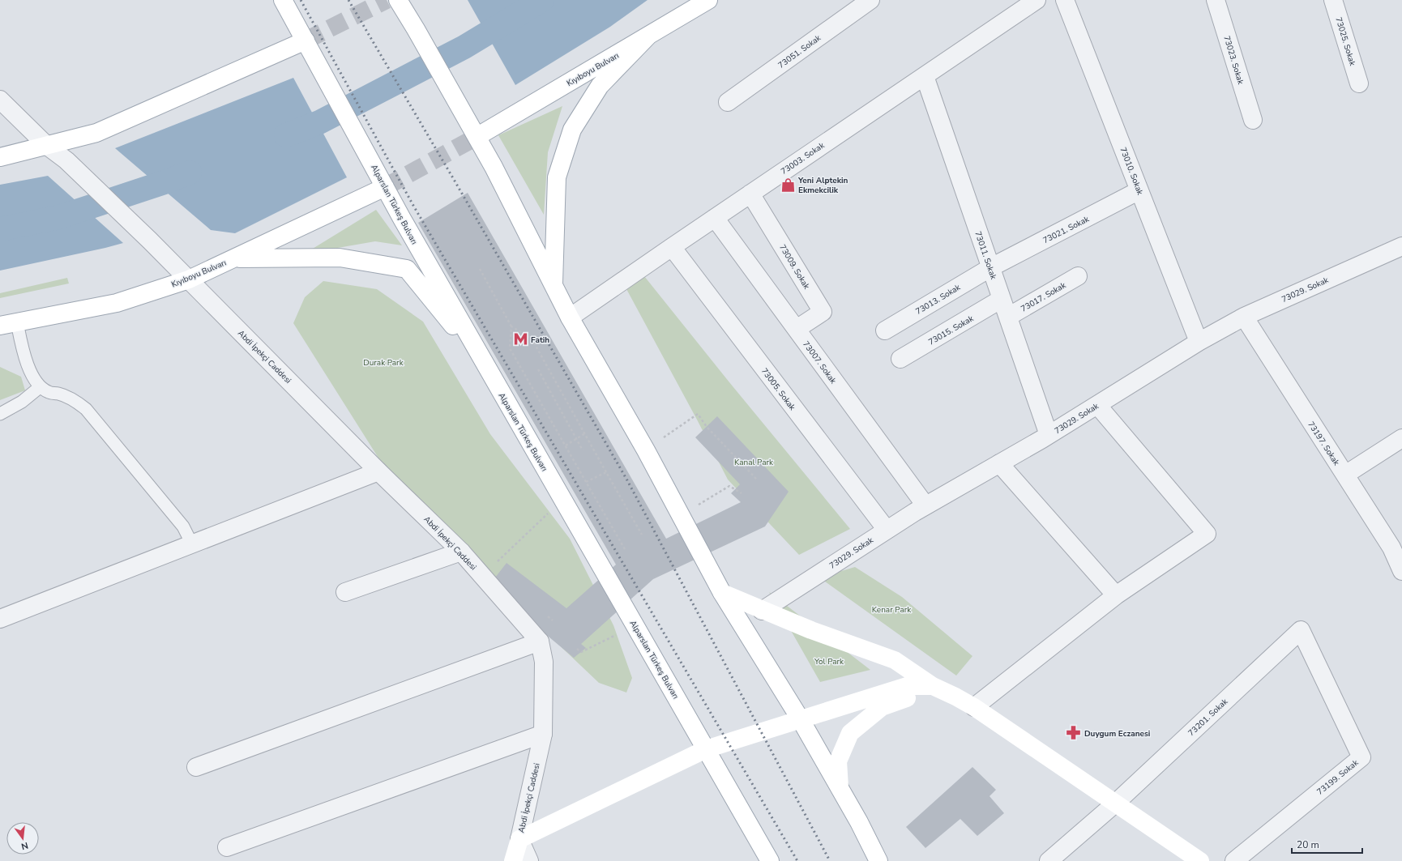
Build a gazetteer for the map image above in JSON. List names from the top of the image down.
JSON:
{
  "streets": {
    "main road": ["Kıyıboyu Bulvarı", "Alparslan Türkeş Bulvarı", "Abdi İpekçi Caddesi"],
    "street": [
      "73025. Sokak",
      "73051. Sokak",
      "73023. Sokak",
      "73003. Sokak",
      "73010. Sokak",
      "73021. Sokak",
      "73011. Sokak",
      "73009. Sokak",
      "73029. Sokak",
      "73017. Sokak",
      "73013. Sokak",
      "73015. Sokak",
      "73007. Sokak",
      "73005. Sokak",
      "73197. Sokak",
      "73201. Sokak",
      "73199. Sokak"
    ]
  },
  "crossings": [
    ["Kıyıboyu Bulvarı", "Alparslan Türkeş Bulvarı"],
    ["Kıyıboyu Bulvarı", "Abdi İpekçi Caddesi"],
    ["73003. Sokak", "73011. Sokak"],
    ["73003. Sokak", "73009. Sokak"],
    ["73003. Sokak", "73007. Sokak"],
    ["73003. Sokak", "73005. Sokak"],
    ["73010. Sokak", "73021. Sokak"],
    ["73010. Sokak", "73029. Sokak"],
    ["73021. Sokak", "73011. Sokak"],
    ["73021. Sokak", "73013. Sokak"],
    ["73011. Sokak", "73029. Sokak"],
    ["73011. Sokak", "73017. Sokak"],
    ["73011. Sokak", "73013. Sokak"],
    ["73011. Sokak", "73015. Sokak"],
    ["73009. Sokak", "73007. Sokak"],
    ["73029. Sokak", "73007. Sokak"],
    ["73029. Sokak", "73005. Sokak"],
    ["73029. Sokak", "73197. Sokak"],
    ["73201. Sokak", "73199. Sokak"]
  ],
  "parks": [
    "Durak Park",
    "Kanal Park",
    "Kenar Park",
    "Yol Park"
  ],
  "places": {
    "shop": ["Yeni Alptekin Ekmekcilik"],
    "metro station": ["Fatih"],
    "pharmacy": ["Duygum Eczanesi"]
  },
  "scale_bar": "20 m",
  "north": "bottom"
}
